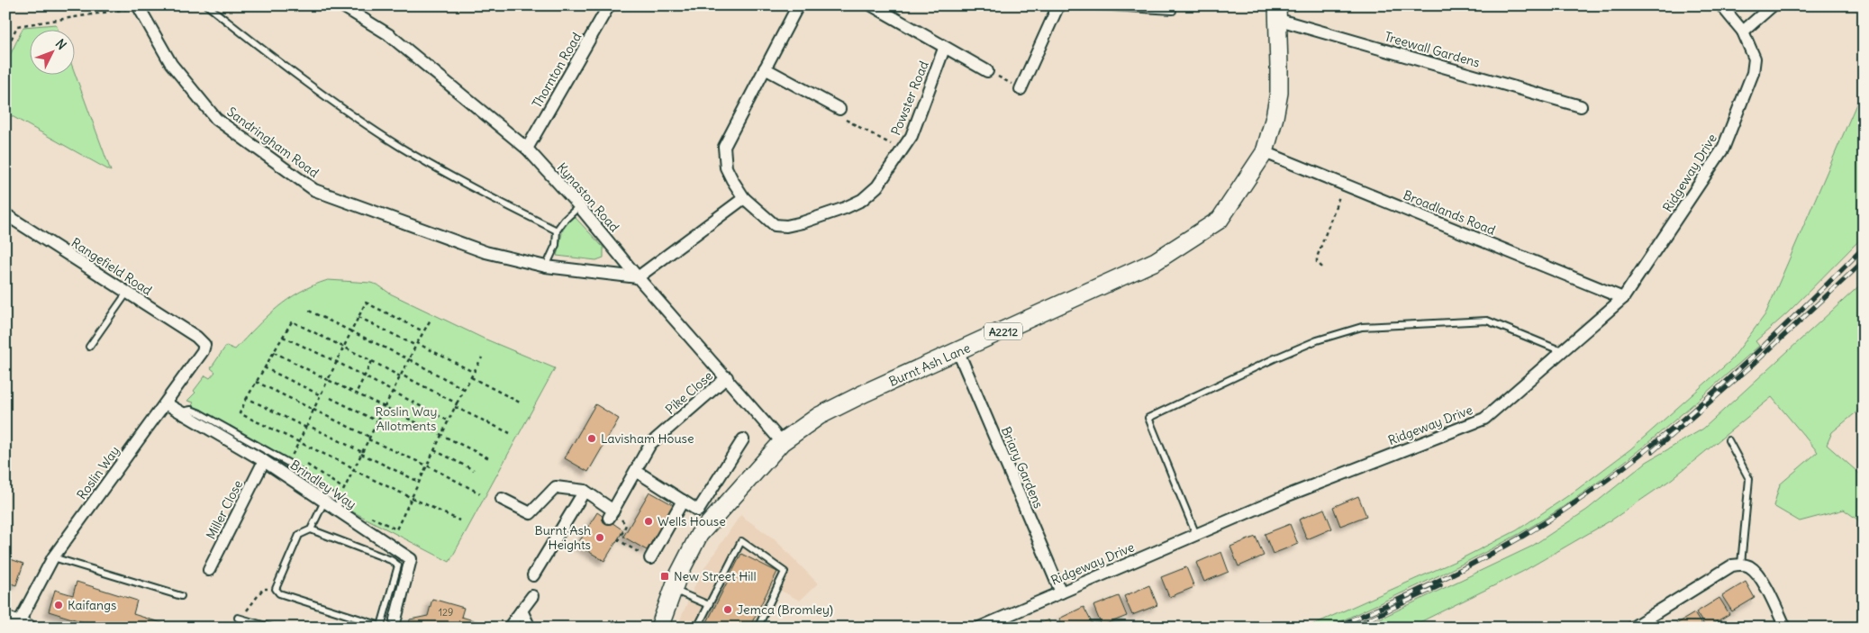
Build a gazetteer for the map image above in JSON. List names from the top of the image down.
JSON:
{
  "streets": {
    "main road": ["A2212", "Burnt Ash Lane"],
    "street": [
      "Treewall Gardens",
      "Thornton Road",
      "Powster Road",
      "Sandringham Road",
      "Ridgeway Drive",
      "Kynaston Road",
      "Broadlands Road",
      "Rangefield Road",
      "Pike Close",
      "Briary Gardens",
      "Roslin Way",
      "Brindley Way",
      "Miller Close"
    ]
  },
  "crossings": [
    ["Treewall Gardens", "Burnt Ash Lane"],
    ["Thornton Road", "Kynaston Road"],
    ["Sandringham Road", "Kynaston Road"],
    ["Ridgeway Drive", "Broadlands Road"],
    ["Ridgeway Drive", "Briary Gardens"],
    ["Kynaston Road", "Burnt Ash Lane"],
    ["Kynaston Road", "Pike Close"],
    ["Broadlands Road", "Burnt Ash Lane"],
    ["Rangefield Road", "Roslin Way"],
    ["Burnt Ash Lane", "Briary Gardens"],
    ["Roslin Way", "Brindley Way"],
    ["Brindley Way", "Miller Close"]
  ],
  "parks": ["Roslin Way Allotments"],
  "places": {
    "other": [
      "Lavisham House",
      "Wells House",
      "Burnt Ash Heights",
      "Kaifangs",
      "Jemca (Bromley)"
    ],
    "transit": ["New Street Hill"]
  },
  "house_numbers": ["129"],
  "north": "top right"
}
